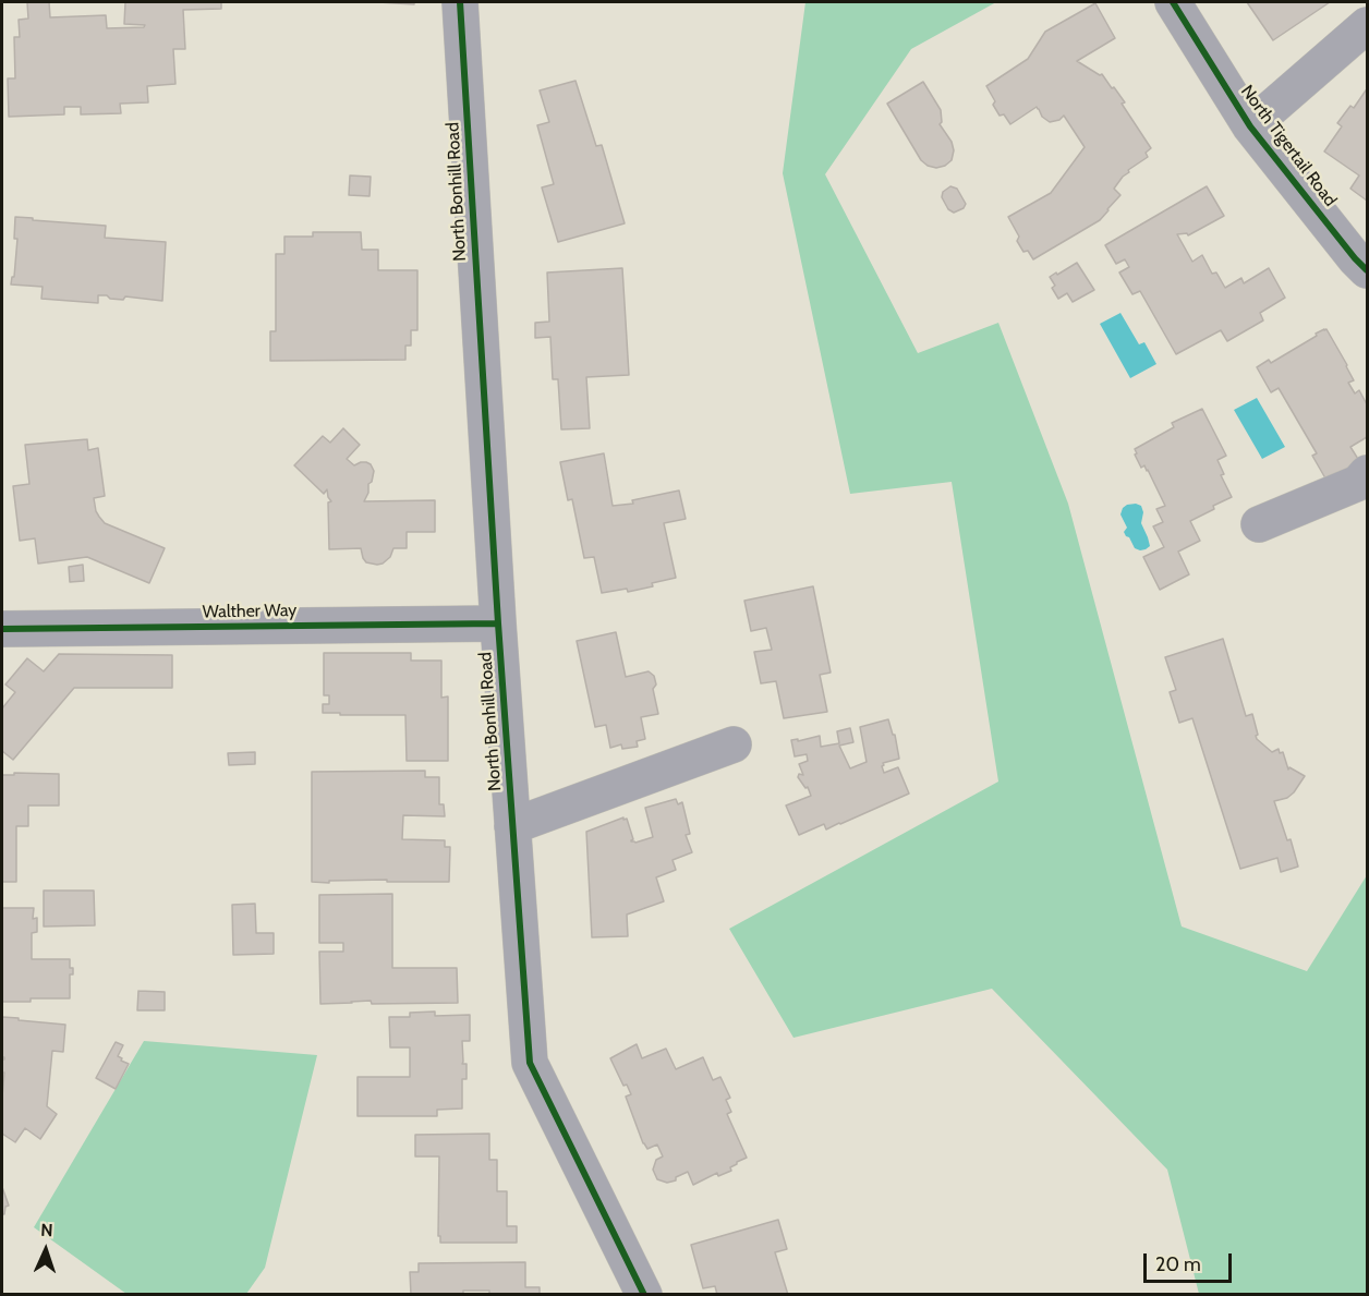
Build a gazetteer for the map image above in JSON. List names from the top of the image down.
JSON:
{
  "streets": {
    "street": ["North Tigertail Road", "North Bonhill Road", "Walther Way"]
  },
  "crossings": [
    ["North Bonhill Road", "Walther Way"]
  ],
  "scale_bar": "20 m",
  "north": "top"
}
